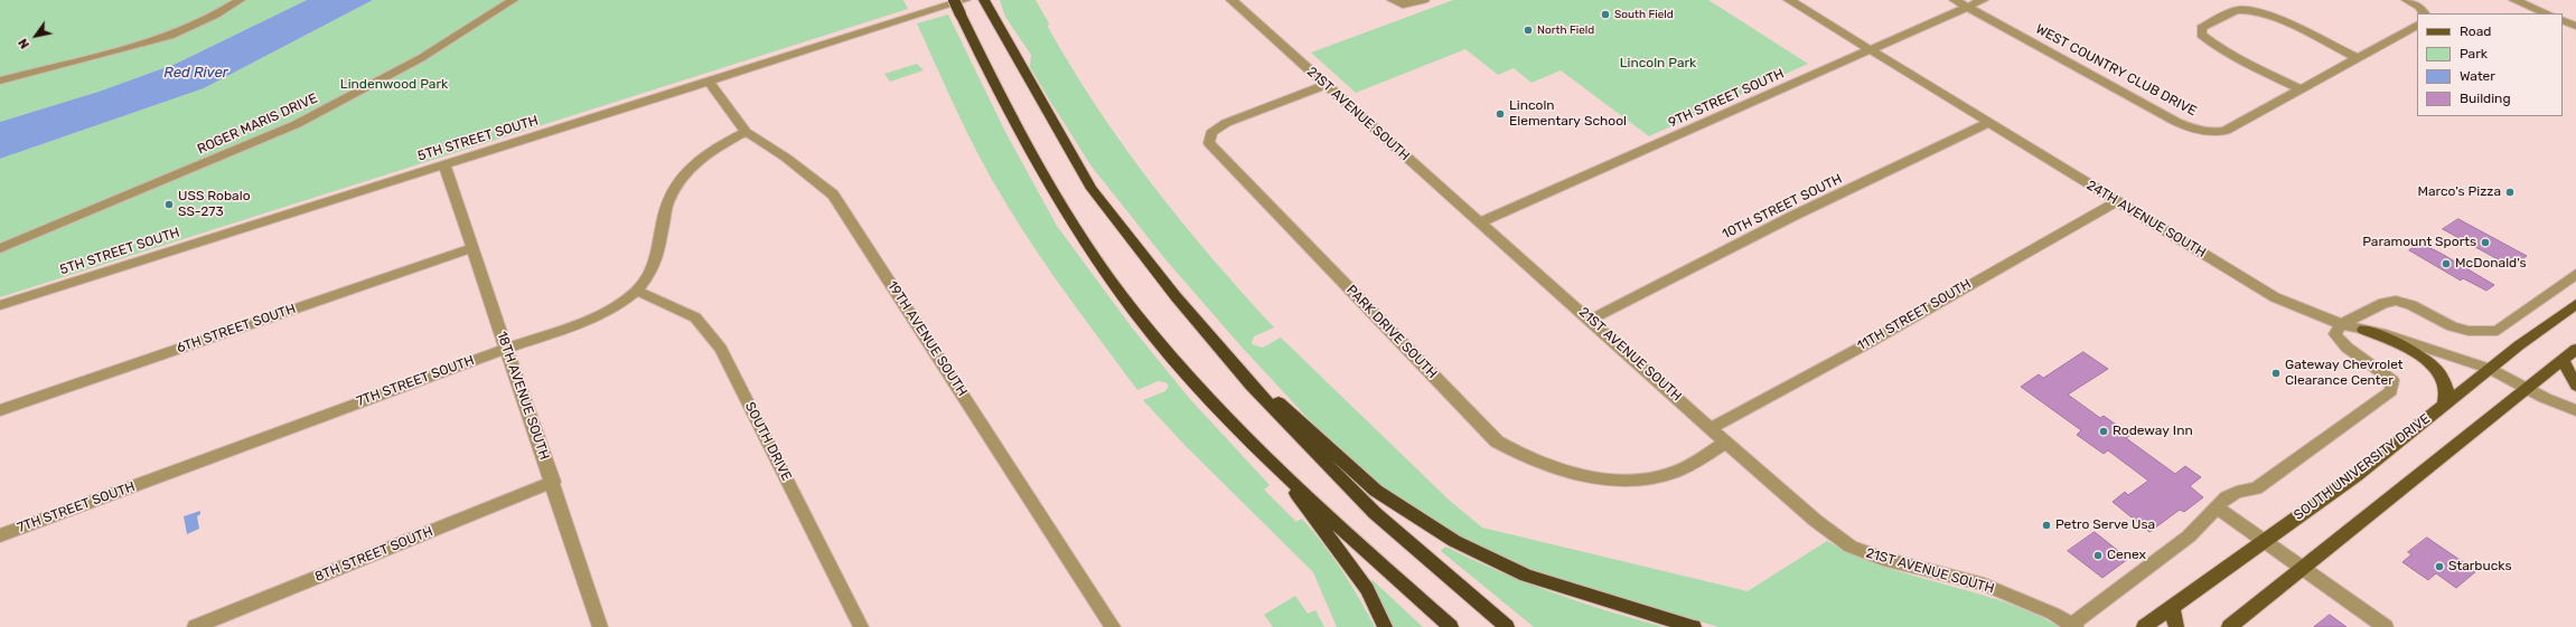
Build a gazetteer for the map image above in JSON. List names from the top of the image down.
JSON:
{
  "streets": {
    "main road": ["SOUTH UNIVERSITY DRIVE"],
    "street": [
      "WEST COUNTRY CLUB DRIVE",
      "9TH STREET SOUTH",
      "21ST AVENUE SOUTH",
      "ROGER MARIS DRIVE",
      "5TH STREET SOUTH",
      "10TH STREET SOUTH",
      "24TH AVENUE SOUTH",
      "11TH STREET SOUTH",
      "6TH STREET SOUTH",
      "PARK DRIVE SOUTH",
      "19TH AVENUE SOUTH",
      "7TH STREET SOUTH",
      "18TH AVENUE SOUTH",
      "SOUTH DRIVE",
      "8TH STREET SOUTH"
    ]
  },
  "crossings": [
    ["WEST COUNTRY CLUB DRIVE", "9TH STREET SOUTH"],
    ["9TH STREET SOUTH", "21ST AVENUE SOUTH"],
    ["9TH STREET SOUTH", "24TH AVENUE SOUTH"],
    ["21ST AVENUE SOUTH", "10TH STREET SOUTH"],
    ["21ST AVENUE SOUTH", "11TH STREET SOUTH"],
    ["21ST AVENUE SOUTH", "PARK DRIVE SOUTH"],
    ["5TH STREET SOUTH", "19TH AVENUE SOUTH"],
    ["5TH STREET SOUTH", "18TH AVENUE SOUTH"],
    ["10TH STREET SOUTH", "24TH AVENUE SOUTH"],
    ["24TH AVENUE SOUTH", "11TH STREET SOUTH"],
    ["24TH AVENUE SOUTH", "SOUTH UNIVERSITY DRIVE"],
    ["6TH STREET SOUTH", "18TH AVENUE SOUTH"],
    ["19TH AVENUE SOUTH", "7TH STREET SOUTH"],
    ["7TH STREET SOUTH", "18TH AVENUE SOUTH"],
    ["7TH STREET SOUTH", "SOUTH DRIVE"],
    ["18TH AVENUE SOUTH", "8TH STREET SOUTH"]
  ],
  "water": ["Red River"],
  "parks": ["Lincoln Park", "Lindenwood Park"],
  "places": [
    "South Field",
    "North Field",
    "Lincoln Elementary School",
    "Marco's Pizza",
    "USS Robalo SS-273",
    "Paramount Sports",
    "McDonald's",
    "Gateway Chevrolet Clearance Center",
    "Rodeway Inn",
    "Petro Serve Usa",
    "Cenex",
    "Starbucks"
  ],
  "legend": [
    "Road",
    "Park",
    "Water",
    "Building"
  ],
  "north": "bottom left"
}
